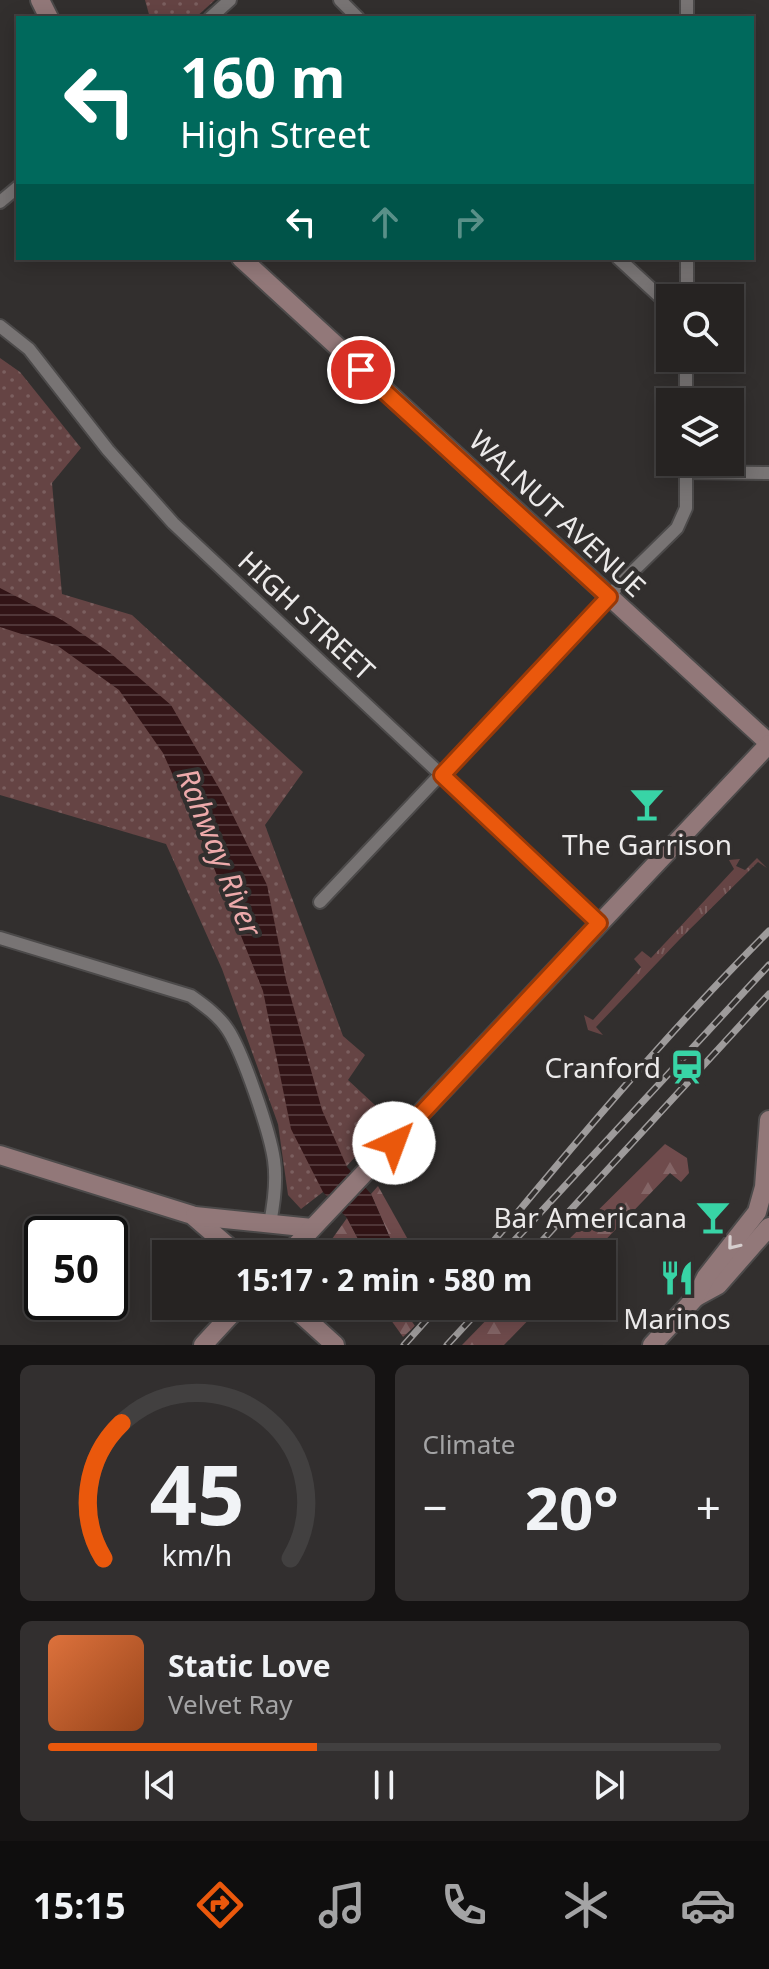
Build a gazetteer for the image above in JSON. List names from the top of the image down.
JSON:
{
  "streets": {
    "main road": ["WALNUT AVENUE"],
    "street": ["HIGH STREET"]
  },
  "water": ["Rahway River"],
  "places": {
    "bar": ["The Garrison", "Bar Americana"],
    "station": ["Cranford"],
    "restaurant": ["Marinos"]
  },
  "page": {
    "turn": ["160 m", "High Street"],
    "limit": "50",
    "trip": "15:17 · 2 min · 580 m",
    "tile": "Climate",
    "heat": ["−", "20°", "+"],
    "song": ["Static Love", "Velvet Ray"],
    "tabs": "15:15",
    "gauge": ["45", "km/h"]
  }
}
